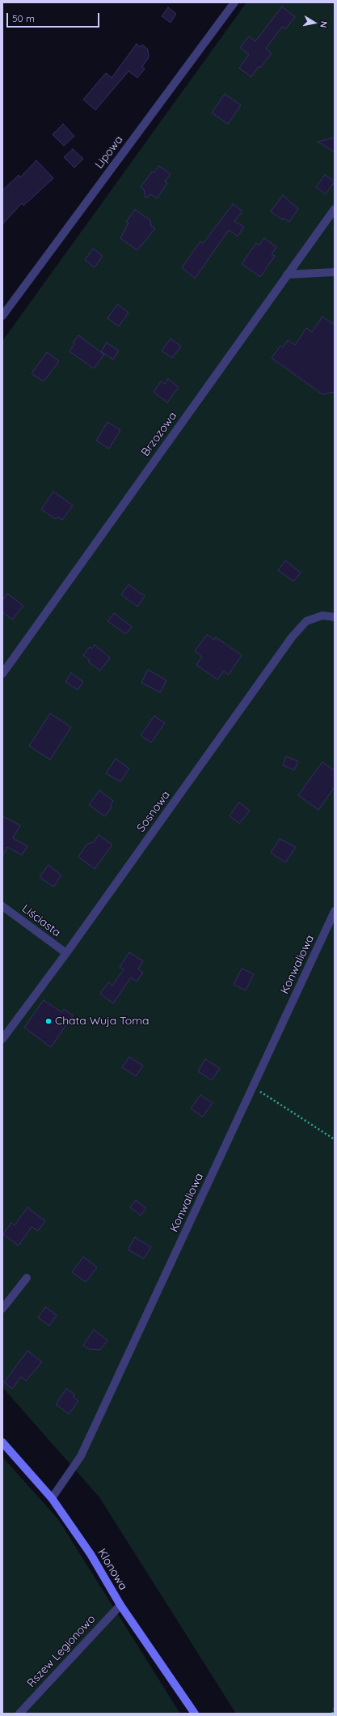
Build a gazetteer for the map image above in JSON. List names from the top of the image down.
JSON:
{
  "streets": {
    "street": [
      "Lipowa",
      "Brzozowa",
      "Sosnowa",
      "Liściasta",
      "Konwaliowa",
      "Klonowa",
      "Rszew Legionowo"
    ]
  },
  "crossings": [
    ["Sosnowa", "Liściasta"],
    ["Konwaliowa", "Klonowa"],
    ["Klonowa", "Rszew Legionowo"]
  ],
  "places": ["Chata Wuja Toma"],
  "scale_bar": "50 m",
  "north": "right"
}
